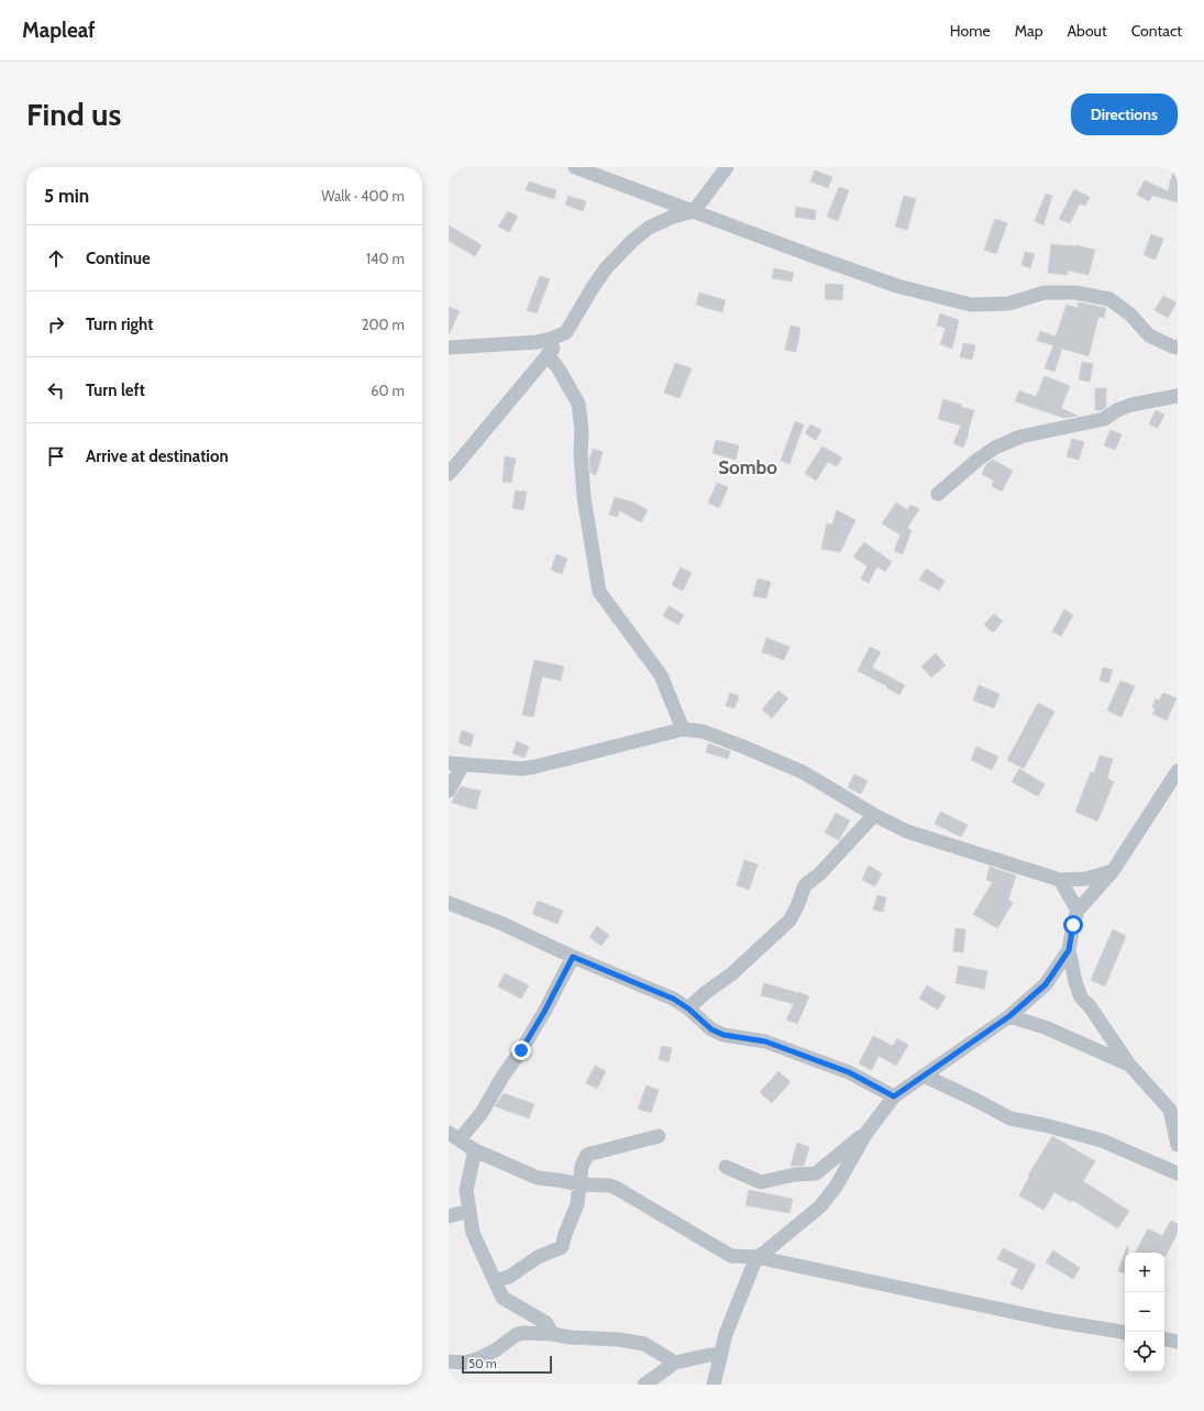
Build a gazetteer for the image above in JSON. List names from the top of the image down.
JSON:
{
  "districts": ["Sombo"],
  "scale_bar": "50 m",
  "page": {
    "header": "Mapleaf",
    "nav": [
      "Home",
      "Map",
      "About",
      "Contact"
    ],
    "buttons": "Directions",
    "title": "Find us",
    "heading": ["5 min", "Walk · 400 m"],
    "list": [
      ["Continue", "140 m"],
      ["Turn right", "200 m"],
      ["Turn left", "60 m"],
      "Arrive at destination"
    ],
    "map_buttons": ["+", "−"],
    "scale": "50 m"
  }
}
